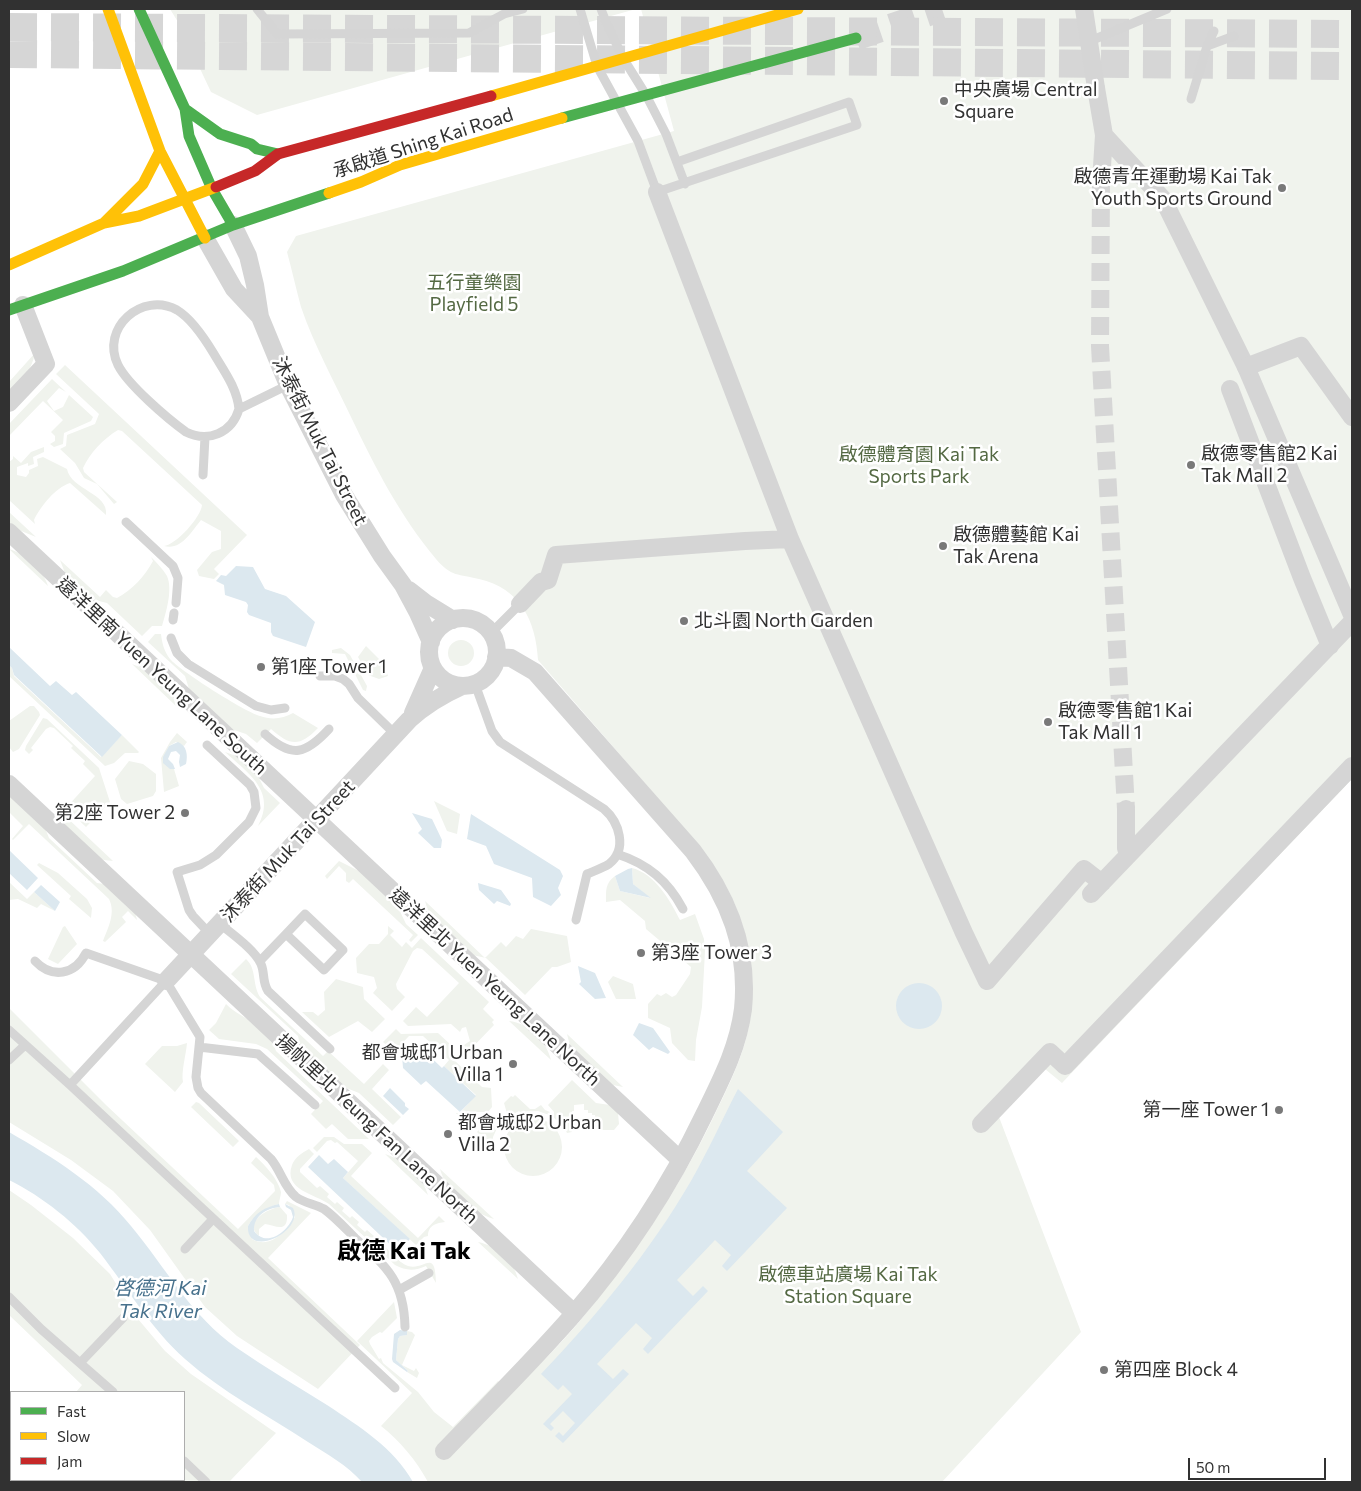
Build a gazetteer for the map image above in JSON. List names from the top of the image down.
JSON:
{
  "streets": {
    "main road": ["承啟道 Shing Kai Road"],
    "street": [
      "沐泰街 Muk Tai Street",
      "遠洋里南 Yuen Yeung Lane South",
      "遠洋里北 Yuen Yeung Lane North",
      "揚帆里北 Yeung Fan Lane North"
    ]
  },
  "crossings": [
    ["承啟道 Shing Kai Road", "沐泰街 Muk Tai Street"],
    ["沐泰街 Muk Tai Street", "遠洋里南 Yuen Yeung Lane South"],
    ["沐泰街 Muk Tai Street", "遠洋里北 Yuen Yeung Lane North"],
    ["沐泰街 Muk Tai Street", "揚帆里北 Yeung Fan Lane North"],
    ["遠洋里南 Yuen Yeung Lane South", "遠洋里北 Yuen Yeung Lane North"]
  ],
  "districts": ["啟德 Kai Tak"],
  "water": ["啓德河 Kai Tak River"],
  "parks": ["五行童樂園 Playfield 5", "啟德體育園 Kai Tak Sports Park", "啟德車站廣場 Kai Tak Station Square"],
  "places": [
    "中央廣場 Central Square",
    "啟德青年運動場 Kai Tak Youth Sports Ground",
    "啟德零售館2 Kai Tak Mall 2",
    "啟德體藝館 Kai Tak Arena",
    "北斗園 North Garden",
    "第1座 Tower 1",
    "啟德零售館1 Kai Tak Mall 1",
    "第2座 Tower 2",
    "第3座 Tower 3",
    "都會城邸1 Urban Villa 1",
    "第一座 Tower 1",
    "都會城邸2 Urban Villa 2",
    "第四座 Block 4"
  ],
  "legend": ["Fast", "Slow", "Jam"],
  "scale_bar": "50 m"
}
